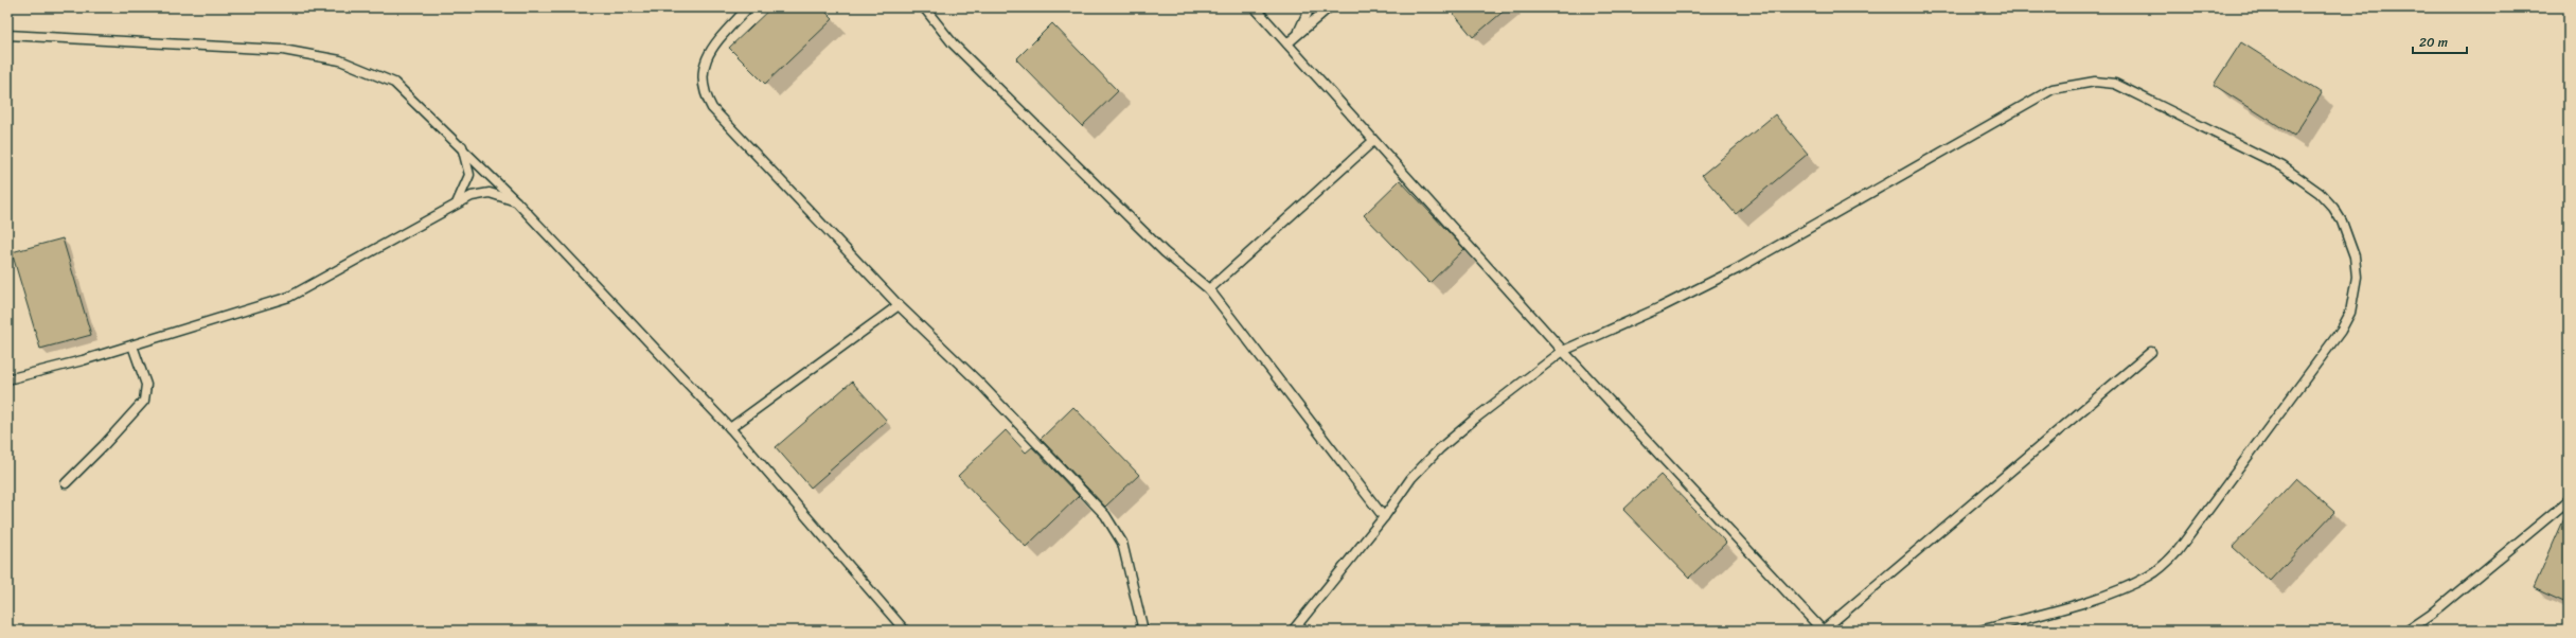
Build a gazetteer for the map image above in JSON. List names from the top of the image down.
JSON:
{
  "scale_bar": "20 m"
}
